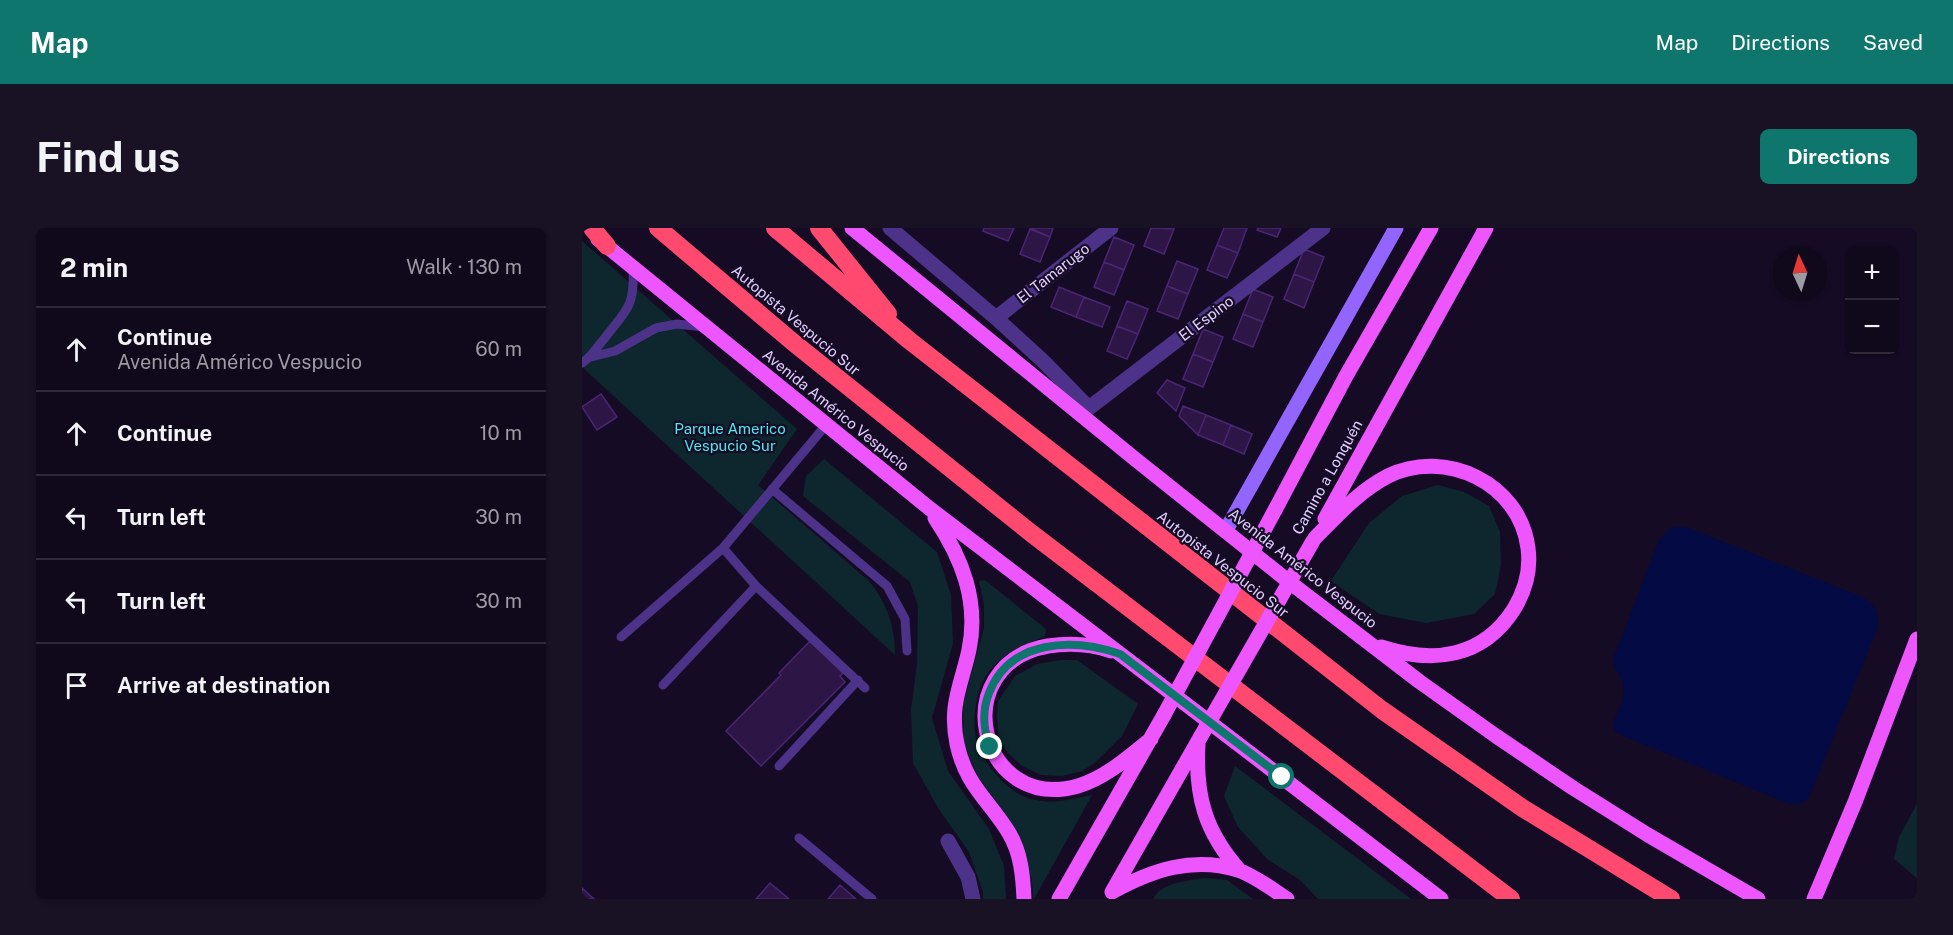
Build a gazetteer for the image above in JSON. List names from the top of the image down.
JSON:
{
  "streets": {
    "highway": ["Autopista Vespucio Sur"],
    "main road": ["Avenida Américo Vespucio", "Camino a Lonquén"],
    "street": ["El Tamarugo", "El Espino"]
  },
  "parks": ["Parque Americo Vespucio Sur"],
  "north": "top",
  "page": {
    "header": "Map",
    "nav": ["Map", "Directions", "Saved"],
    "buttons": "Directions",
    "title": "Find us",
    "heading": ["2 min", "Walk · 130 m"],
    "map_buttons": ["+", "−"],
    "list": [
      ["Continue", "Avenida Américo Vespucio", "60 m"],
      ["Continue", "10 m"],
      ["Turn left", "30 m"],
      ["Turn left", "30 m"],
      "Arrive at destination"
    ]
  }
}
